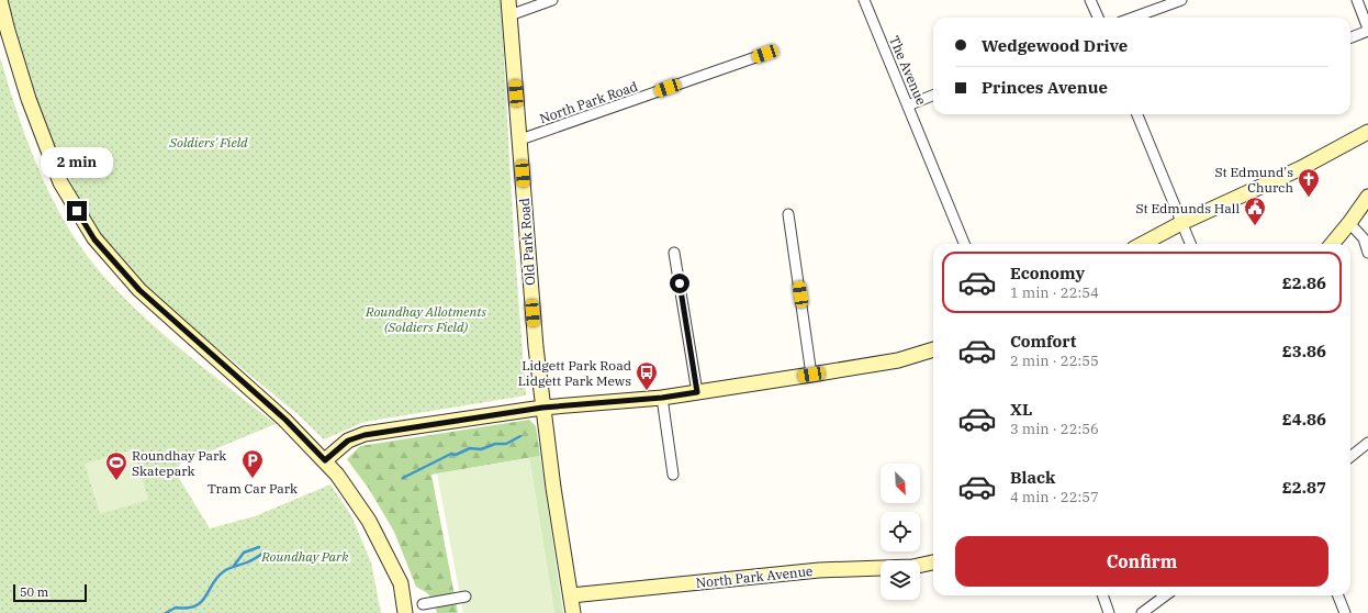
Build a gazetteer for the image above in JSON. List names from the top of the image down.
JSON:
{
  "streets": {
    "street": [
      "The Avenue",
      "North Park Road",
      "Old Park Road",
      "North Park Avenue"
    ]
  },
  "crossings": [
    ["North Park Road", "Old Park Road"],
    ["Old Park Road", "North Park Avenue"]
  ],
  "parks": ["Soldiers' Field", "Roundhay Allotments (Soldiers Field)", "Roundhay Park"],
  "places": {
    "church": ["St Edmund's Church"],
    "public building": ["St Edmunds Hall"],
    "bus stop": ["Lidgett Park Road Lidgett Park Mews"],
    "parking": ["Tram Car Park"],
    "sports": ["Roundhay Park Skatepark"]
  },
  "scale_bar": "50 m",
  "north": "bottom right",
  "page": {
    "banner": ["Wedgewood Drive", "Princes Avenue"],
    "bubble": "2 min",
    "list": [
      {
        "name": "Economy",
        "note": "1 min · 22:54",
        "value": "£2.86"
      },
      {
        "name": "Comfort",
        "note": "2 min · 22:55",
        "value": "£3.86"
      },
      {
        "name": "XL",
        "note": "3 min · 22:56",
        "value": "£4.86"
      },
      {
        "name": "Black",
        "note": "4 min · 22:57",
        "value": "£2.87"
      }
    ],
    "buttons": "Confirm",
    "scale": "50 m"
  }
}
